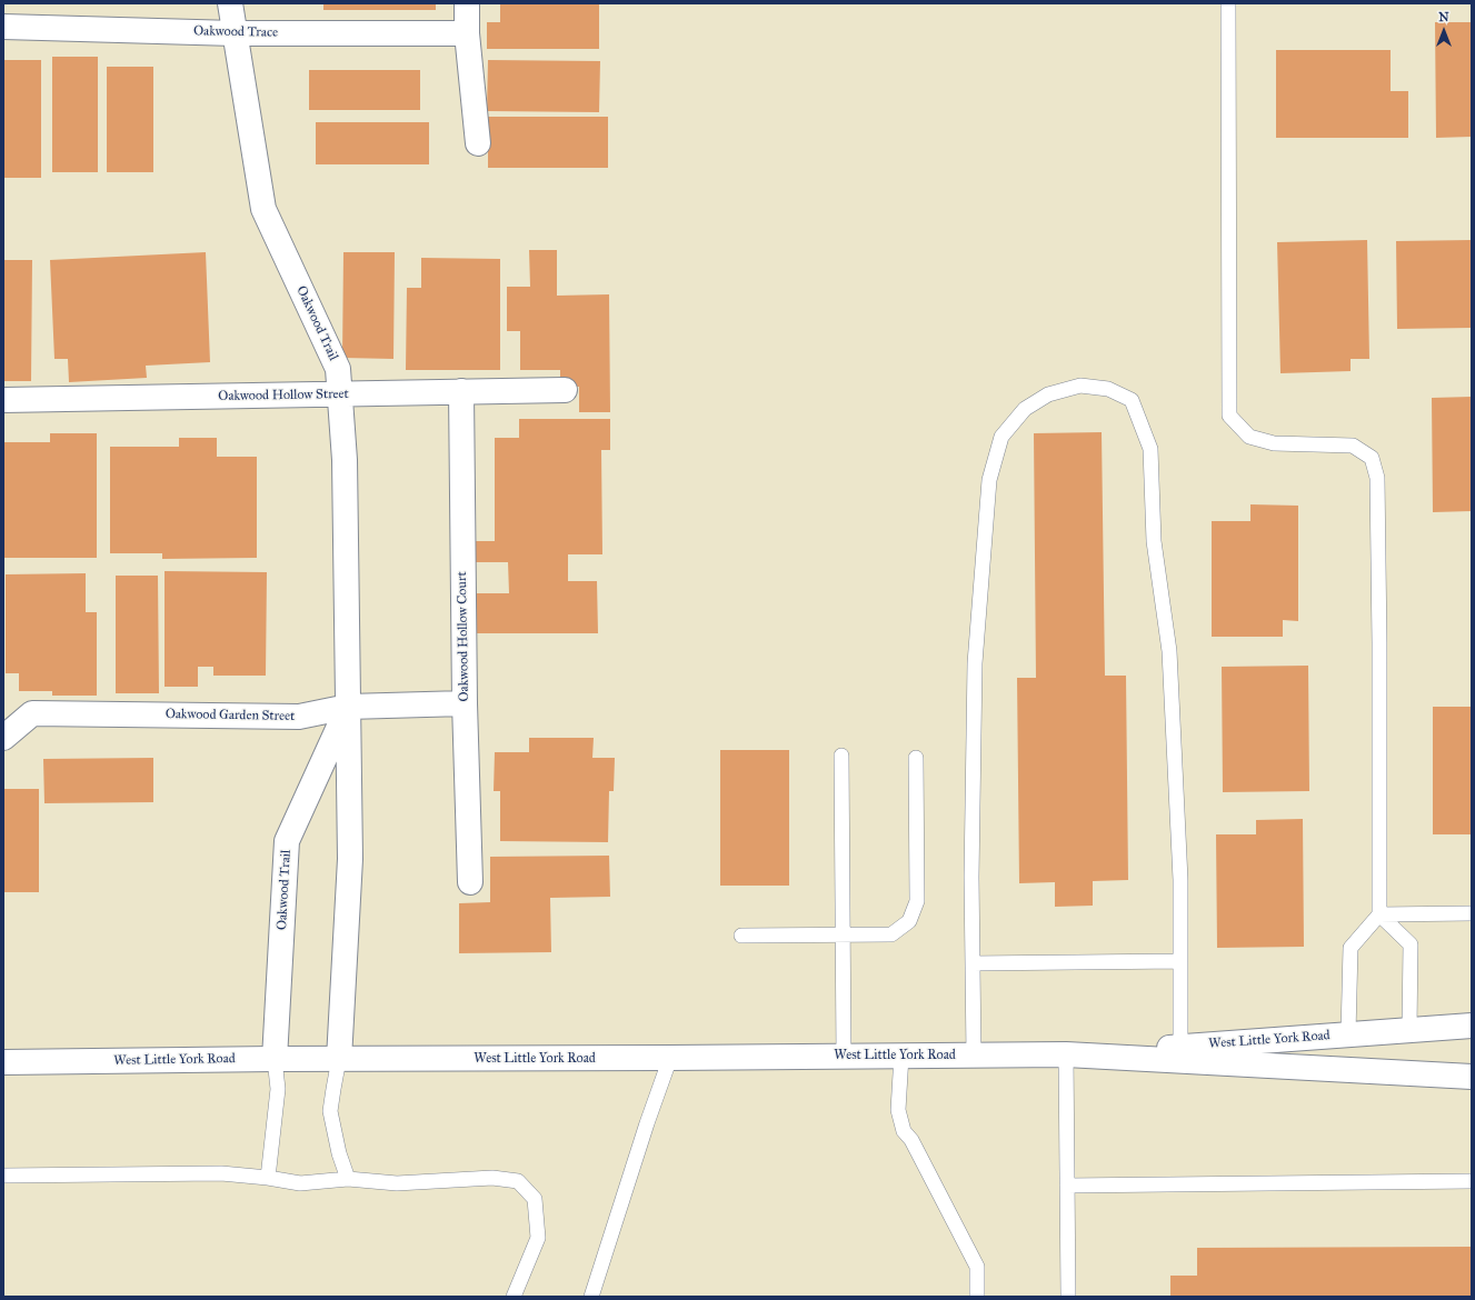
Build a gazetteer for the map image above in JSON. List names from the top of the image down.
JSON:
{
  "streets": {
    "street": [
      "Oakwood Trace",
      "Oakwood Trail",
      "Oakwood Hollow Street",
      "Oakwood Hollow Court",
      "Oakwood Garden Street",
      "West Little York Road"
    ]
  },
  "crossings": [
    ["Oakwood Trace", "Oakwood Trail"],
    ["Oakwood Trail", "Oakwood Hollow Street"],
    ["Oakwood Trail", "Oakwood Garden Street"],
    ["Oakwood Trail", "West Little York Road"],
    ["Oakwood Hollow Street", "Oakwood Hollow Court"],
    ["Oakwood Hollow Court", "Oakwood Garden Street"]
  ],
  "north": "top"
}
